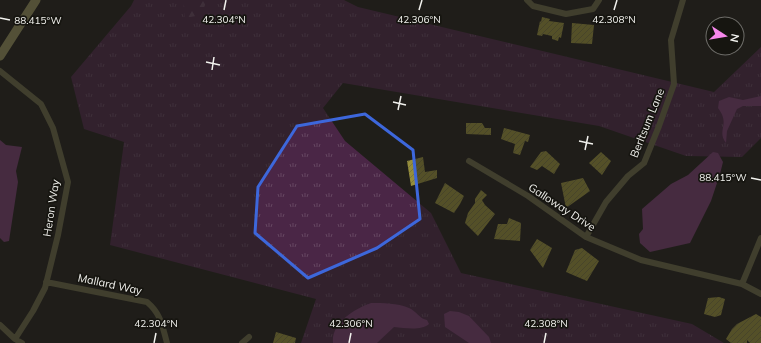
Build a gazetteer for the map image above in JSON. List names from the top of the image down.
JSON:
{
  "streets": {
    "street": [
      "Berltsum Lane",
      "Galloway Drive",
      "Heron Way",
      "Mallard Way"
    ]
  },
  "crossings": [
    ["Berltsum Lane", "Galloway Drive"],
    ["Heron Way", "Mallard Way"]
  ],
  "north": "right",
  "coordinates": [
    "42.304°N",
    "42.306°N",
    "42.308°N",
    "88.415°W"
  ]
}
